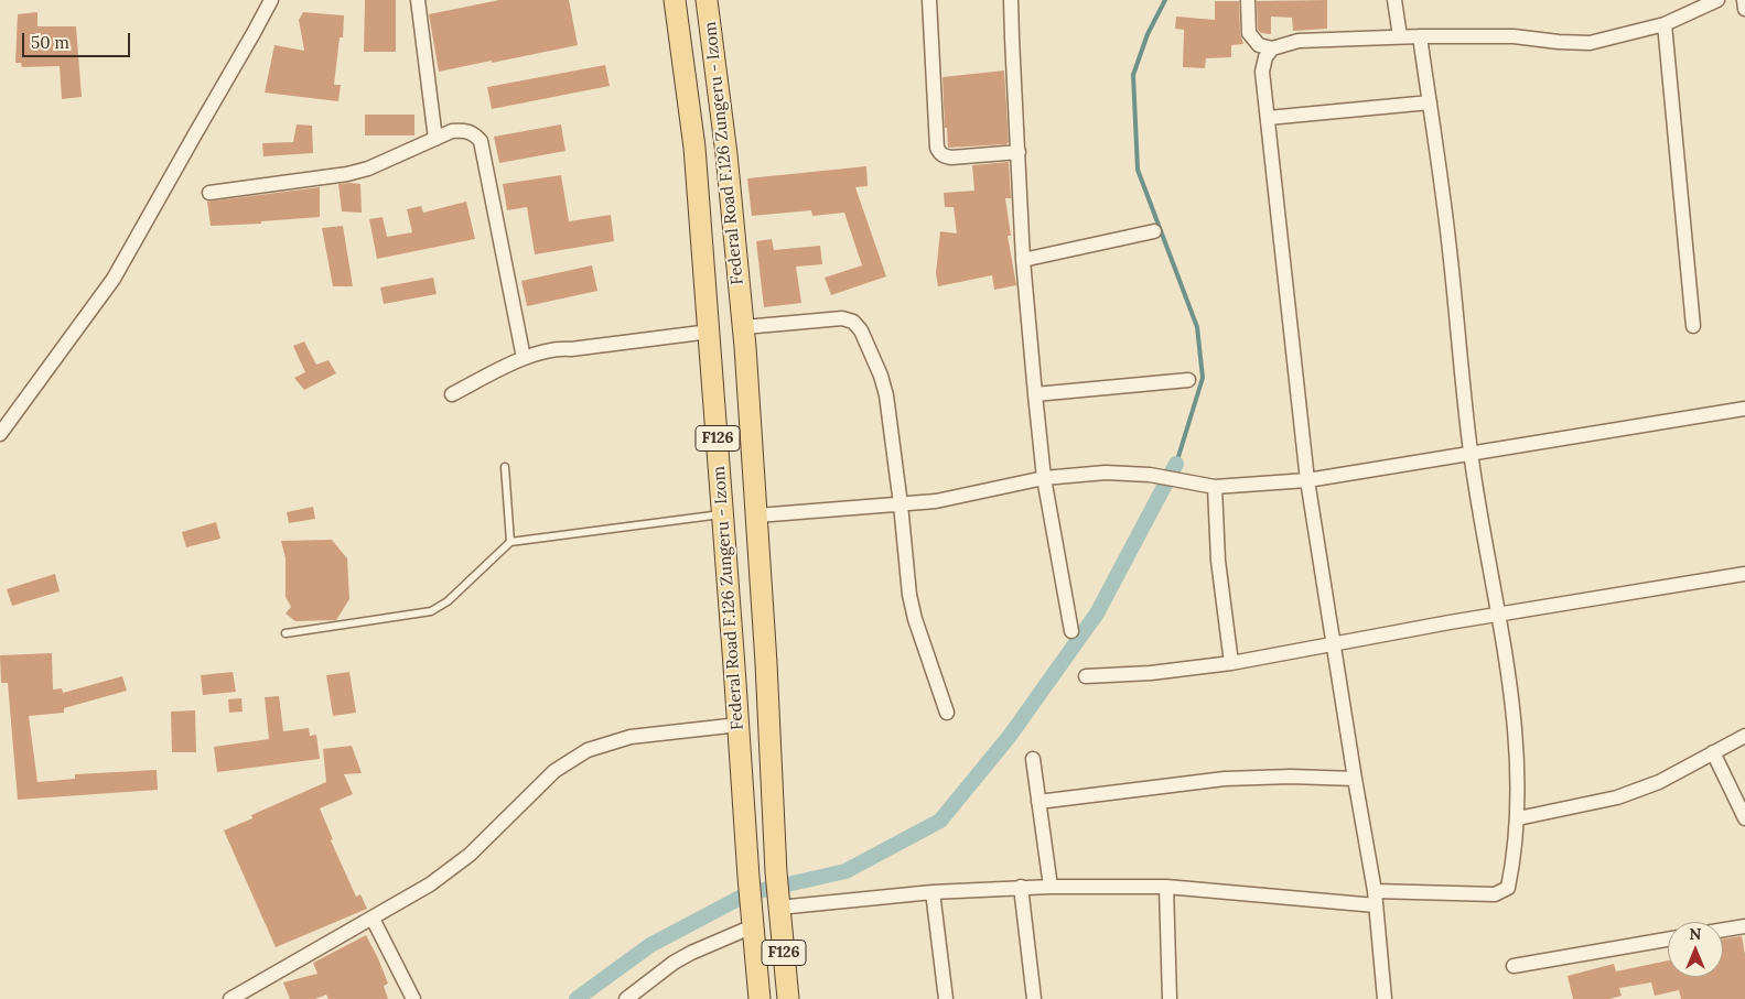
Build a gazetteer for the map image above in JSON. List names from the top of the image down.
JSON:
{
  "streets": {
    "main road": ["Federal Road F.126 Zungeru - Izom", "F126"]
  },
  "scale_bar": "50 m",
  "north": "top"
}
